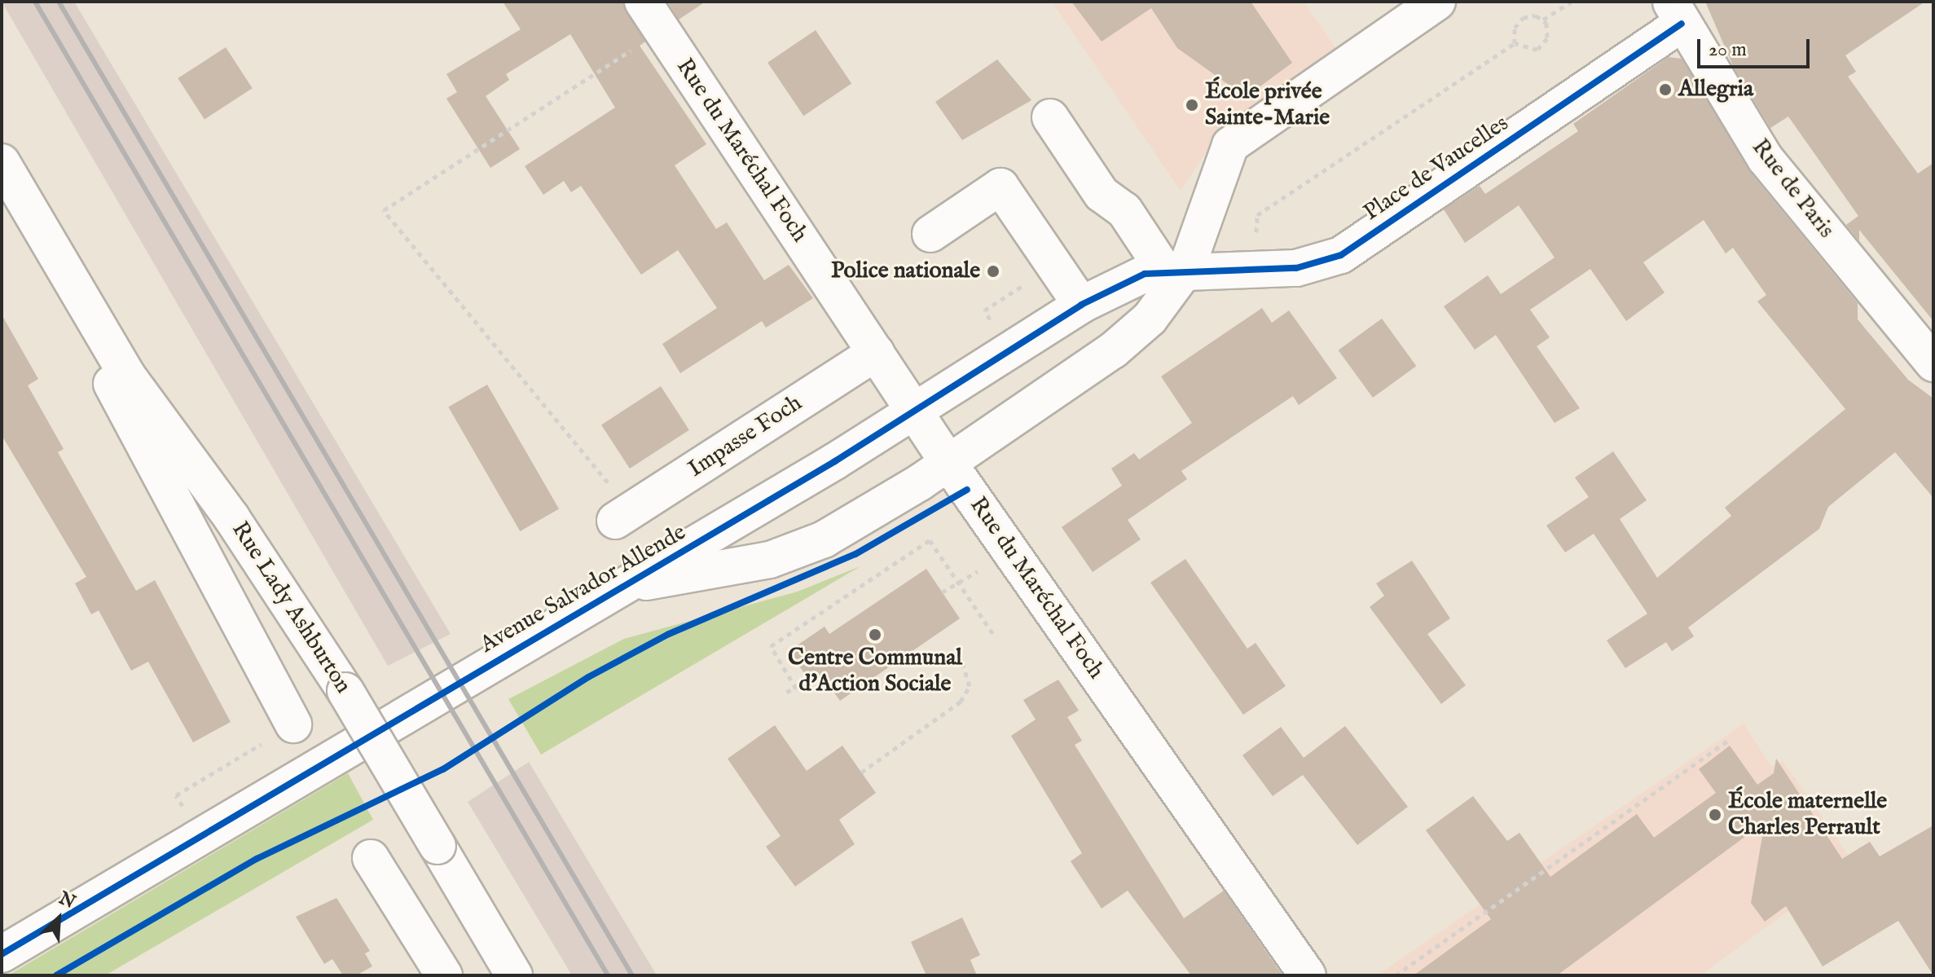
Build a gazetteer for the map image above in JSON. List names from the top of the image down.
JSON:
{
  "streets": {
    "street": [
      "Rue du Maréchal Foch",
      "Place de Vaucelles",
      "Rue de Paris",
      "Impasse Foch",
      "Avenue Salvador Allende",
      "Rue Lady Ashburton"
    ]
  },
  "crossings": [
    ["Rue du Maréchal Foch", "Impasse Foch"],
    ["Rue du Maréchal Foch", "Avenue Salvador Allende"],
    ["Place de Vaucelles", "Rue de Paris"],
    ["Place de Vaucelles", "Avenue Salvador Allende"]
  ],
  "places": [
    "Allegria",
    "École privée Sainte-Marie",
    "Police nationale",
    "Centre Communal d'Action Sociale",
    "École maternelle Charles Perrault"
  ],
  "scale_bar": "20 m",
  "north": "top right"
}
